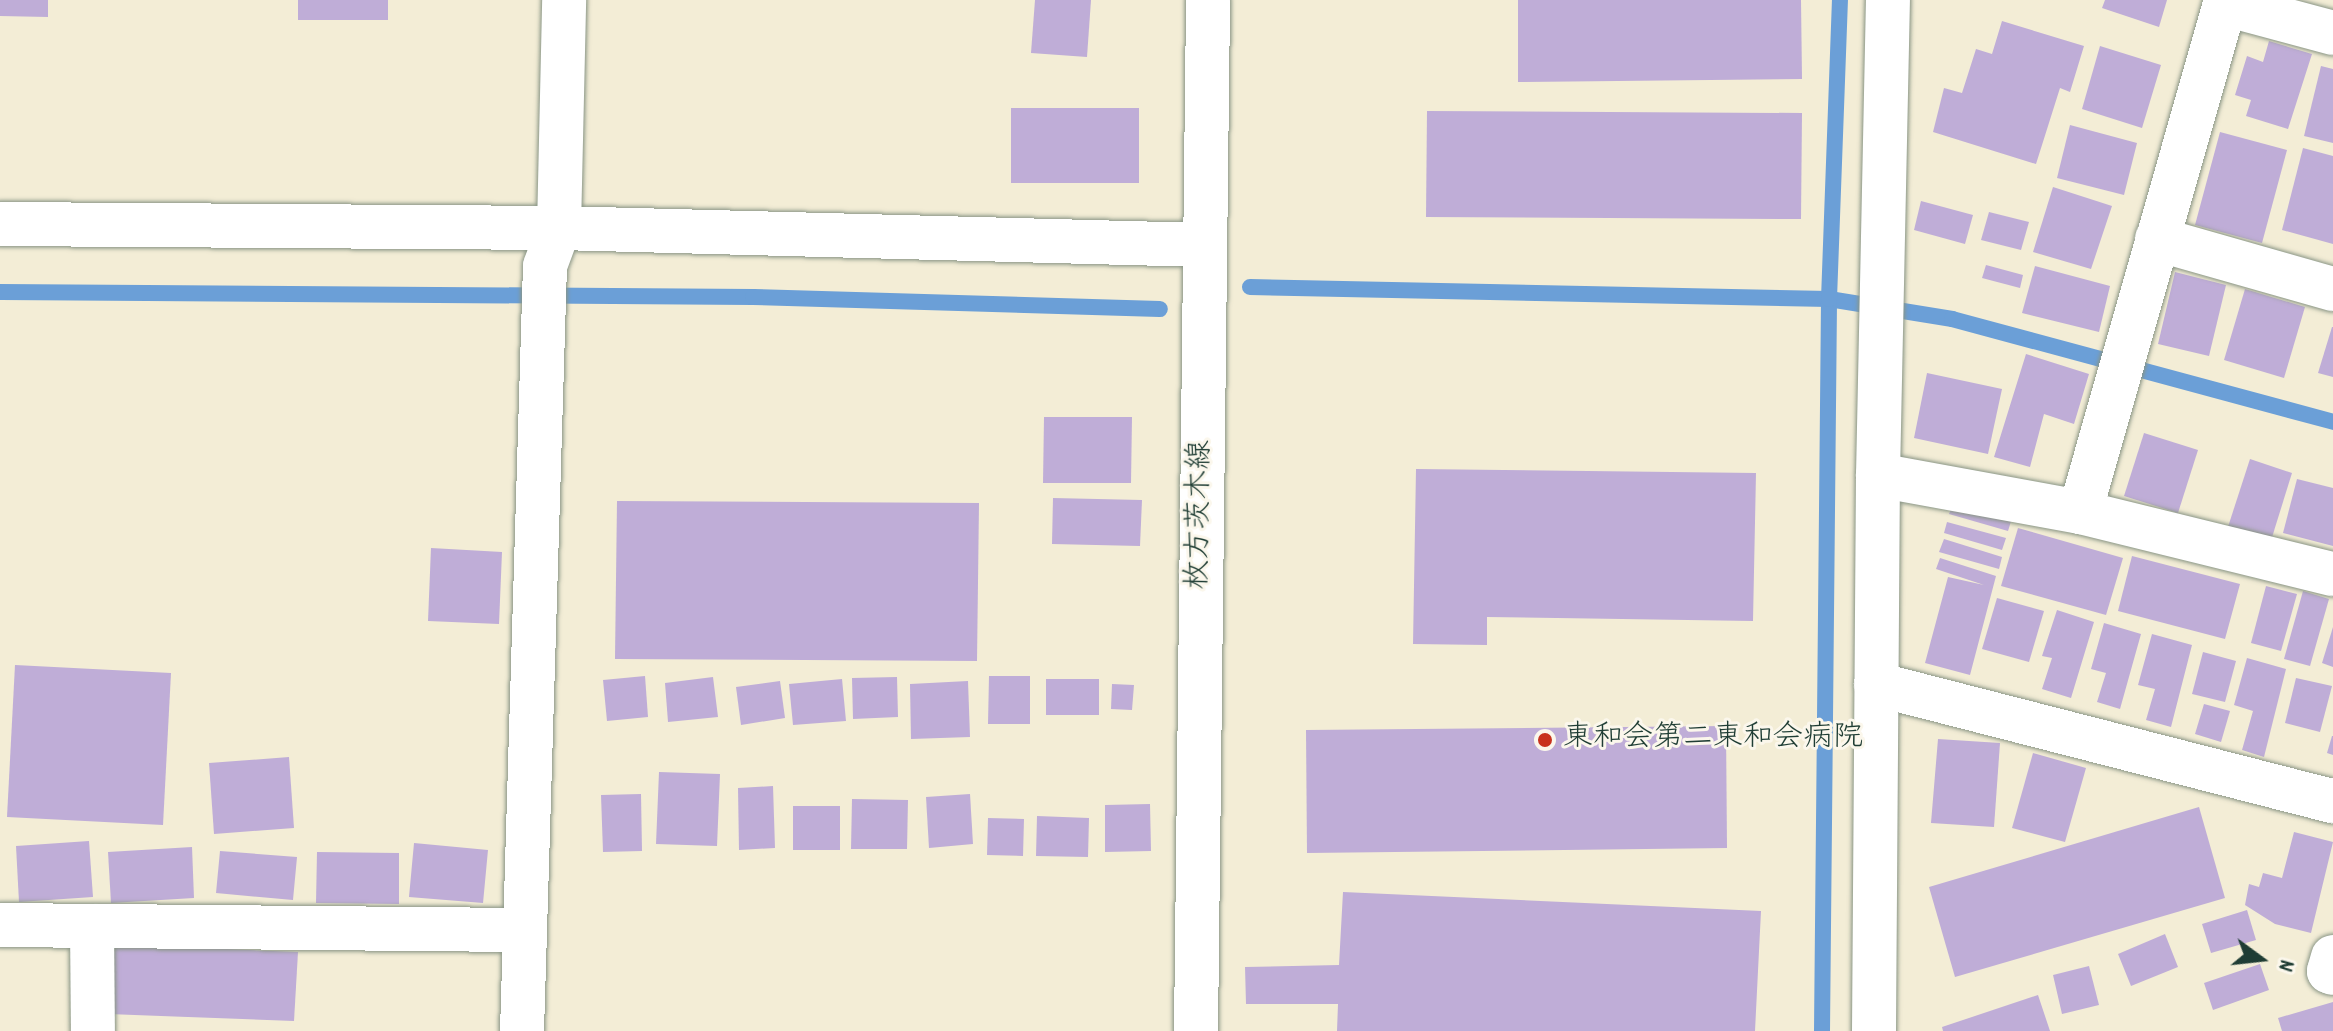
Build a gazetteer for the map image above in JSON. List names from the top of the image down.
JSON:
{
  "streets": {
    "street": ["枚方茨木線"]
  },
  "places": ["東和会第二東和会病院"],
  "north": "right"
}
